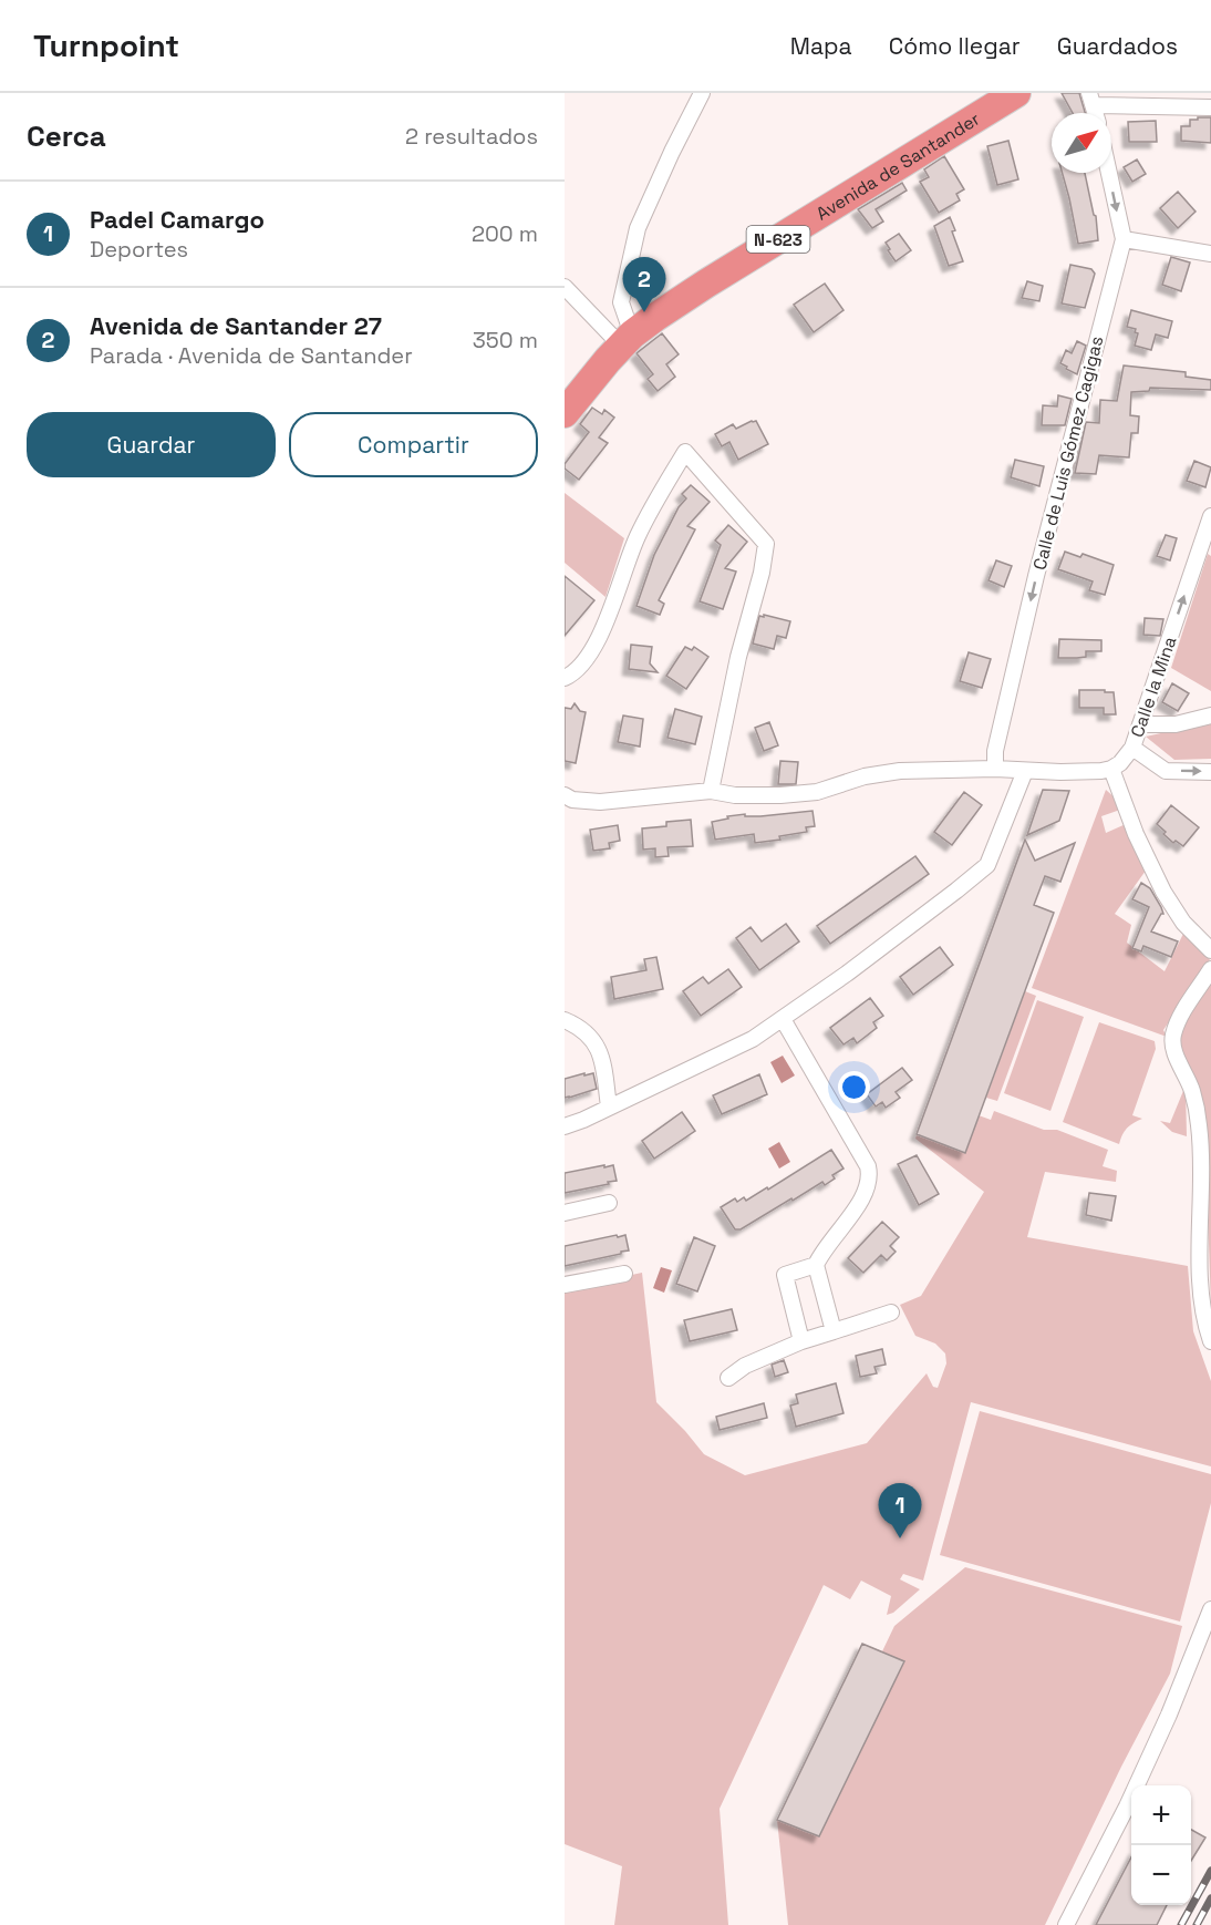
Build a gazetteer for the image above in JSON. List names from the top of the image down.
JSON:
{
  "streets": {
    "highway": ["Avenida de Santander", "N-623"],
    "street": ["Calle de Luis Gómez Cagigas", "Calle la Mina"]
  },
  "one_way": ["Calle de Luis Gómez Cagigas", "Calle la Mina"],
  "north": "top right",
  "page": {
    "header": "Turnpoint",
    "nav": ["Mapa", "Cómo llegar", "Guardados"],
    "heading": ["Cerca", "2 resultados"],
    "list": [
      {
        "mark": "1",
        "name": "Padel Camargo",
        "note": "Deportes",
        "value": "200 m"
      },
      {
        "mark": "2",
        "name": "Avenida de Santander 27",
        "note": "Parada · Avenida de Santander",
        "value": "350 m"
      }
    ],
    "pins": ["2", "1"],
    "buttons": ["Guardar", "Compartir"],
    "map_buttons": ["+", "−"]
  }
}
